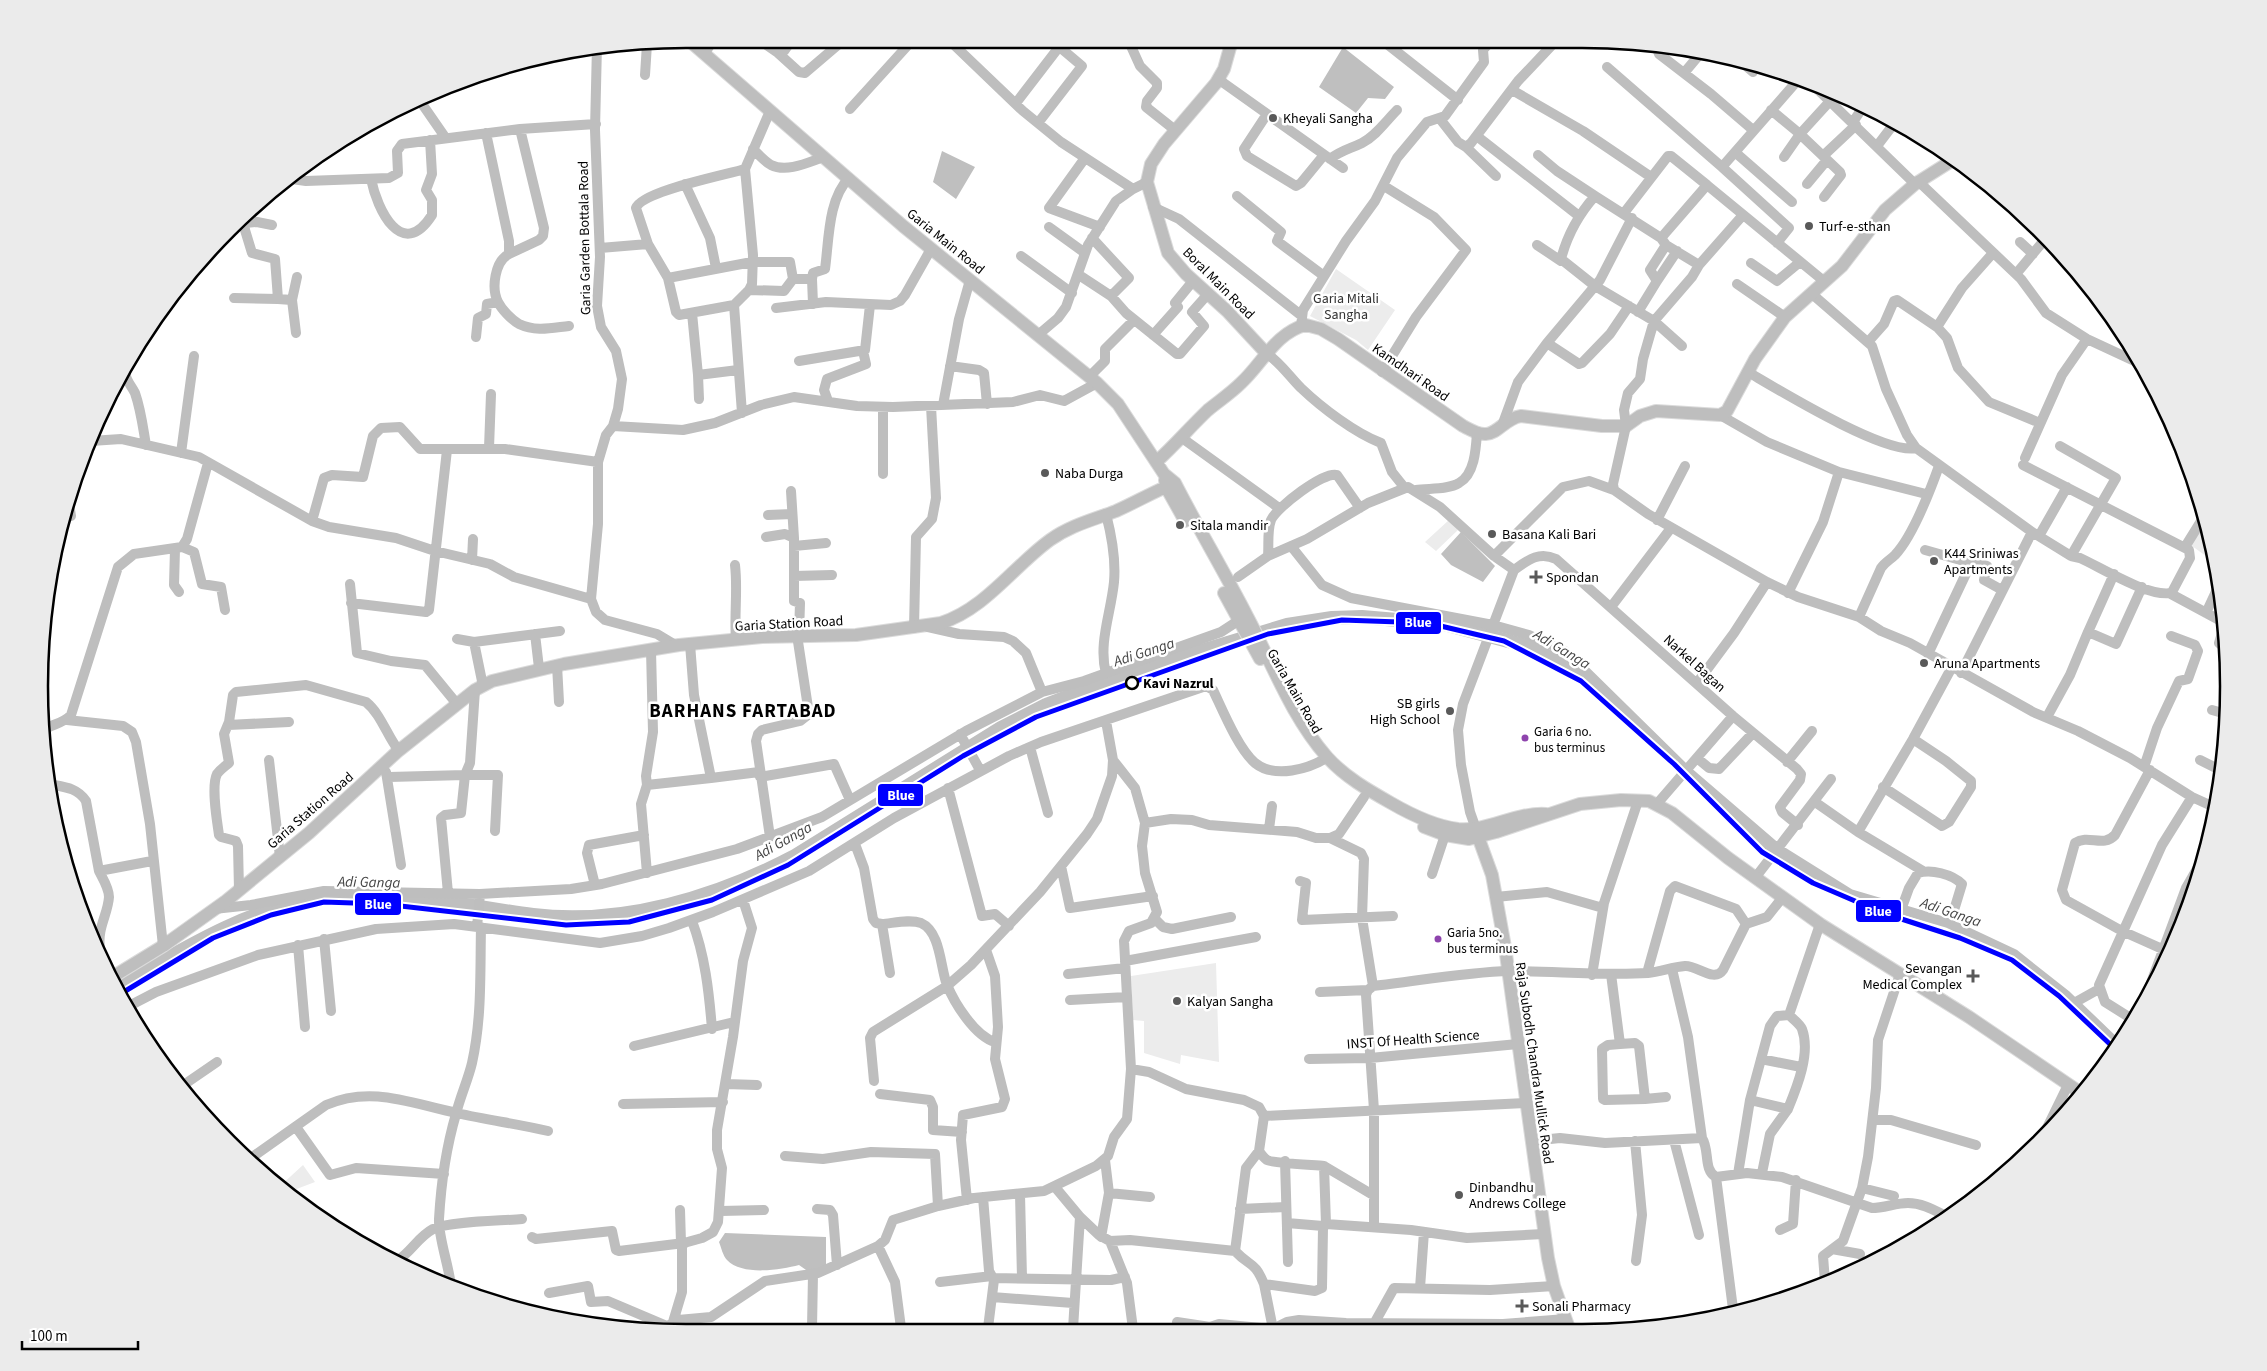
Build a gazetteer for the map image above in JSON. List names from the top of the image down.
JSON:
{
  "streets": {
    "main road": [
      "Garia Main Road",
      "Boral Main Road",
      "Kamdhari Road",
      "Garia Station Road",
      "Raja Subodh Chandra Mullick Road"
    ],
    "street": ["Garia Garden Bottala Road", "Narkel Bagan", "INST Of Health Science"]
  },
  "crossings": [
    ["Garia Main Road", "Garia Station Road"],
    ["Garia Main Road", "Raja Subodh Chandra Mullick Road"],
    ["INST Of Health Science", "Raja Subodh Chandra Mullick Road"]
  ],
  "districts": ["BARHANS FARTABAD"],
  "water": ["Adi Ganga"],
  "parks": ["Garia Mitali Sangha"],
  "places": {
    "other": [
      "Kheyali Sangha",
      "Turf-e-sthan",
      "Naba Durga",
      "Sitala mandir",
      "Basana Kali Bari",
      "K44 Sriniwas Apartments",
      "Aruna Apartments",
      "Kavi Nazrul",
      "SB girls High School",
      "Garia 6 no. bus terminus",
      "Garia 5no. bus terminus",
      "Kalyan Sangha",
      "Dinbandhu Andrews College"
    ],
    "health": ["Spondan", "Sevangan Medical Complex", "Sonali Pharmacy"]
  },
  "lines": ["transit line Blue"],
  "scale_bar": "100 m"
}
